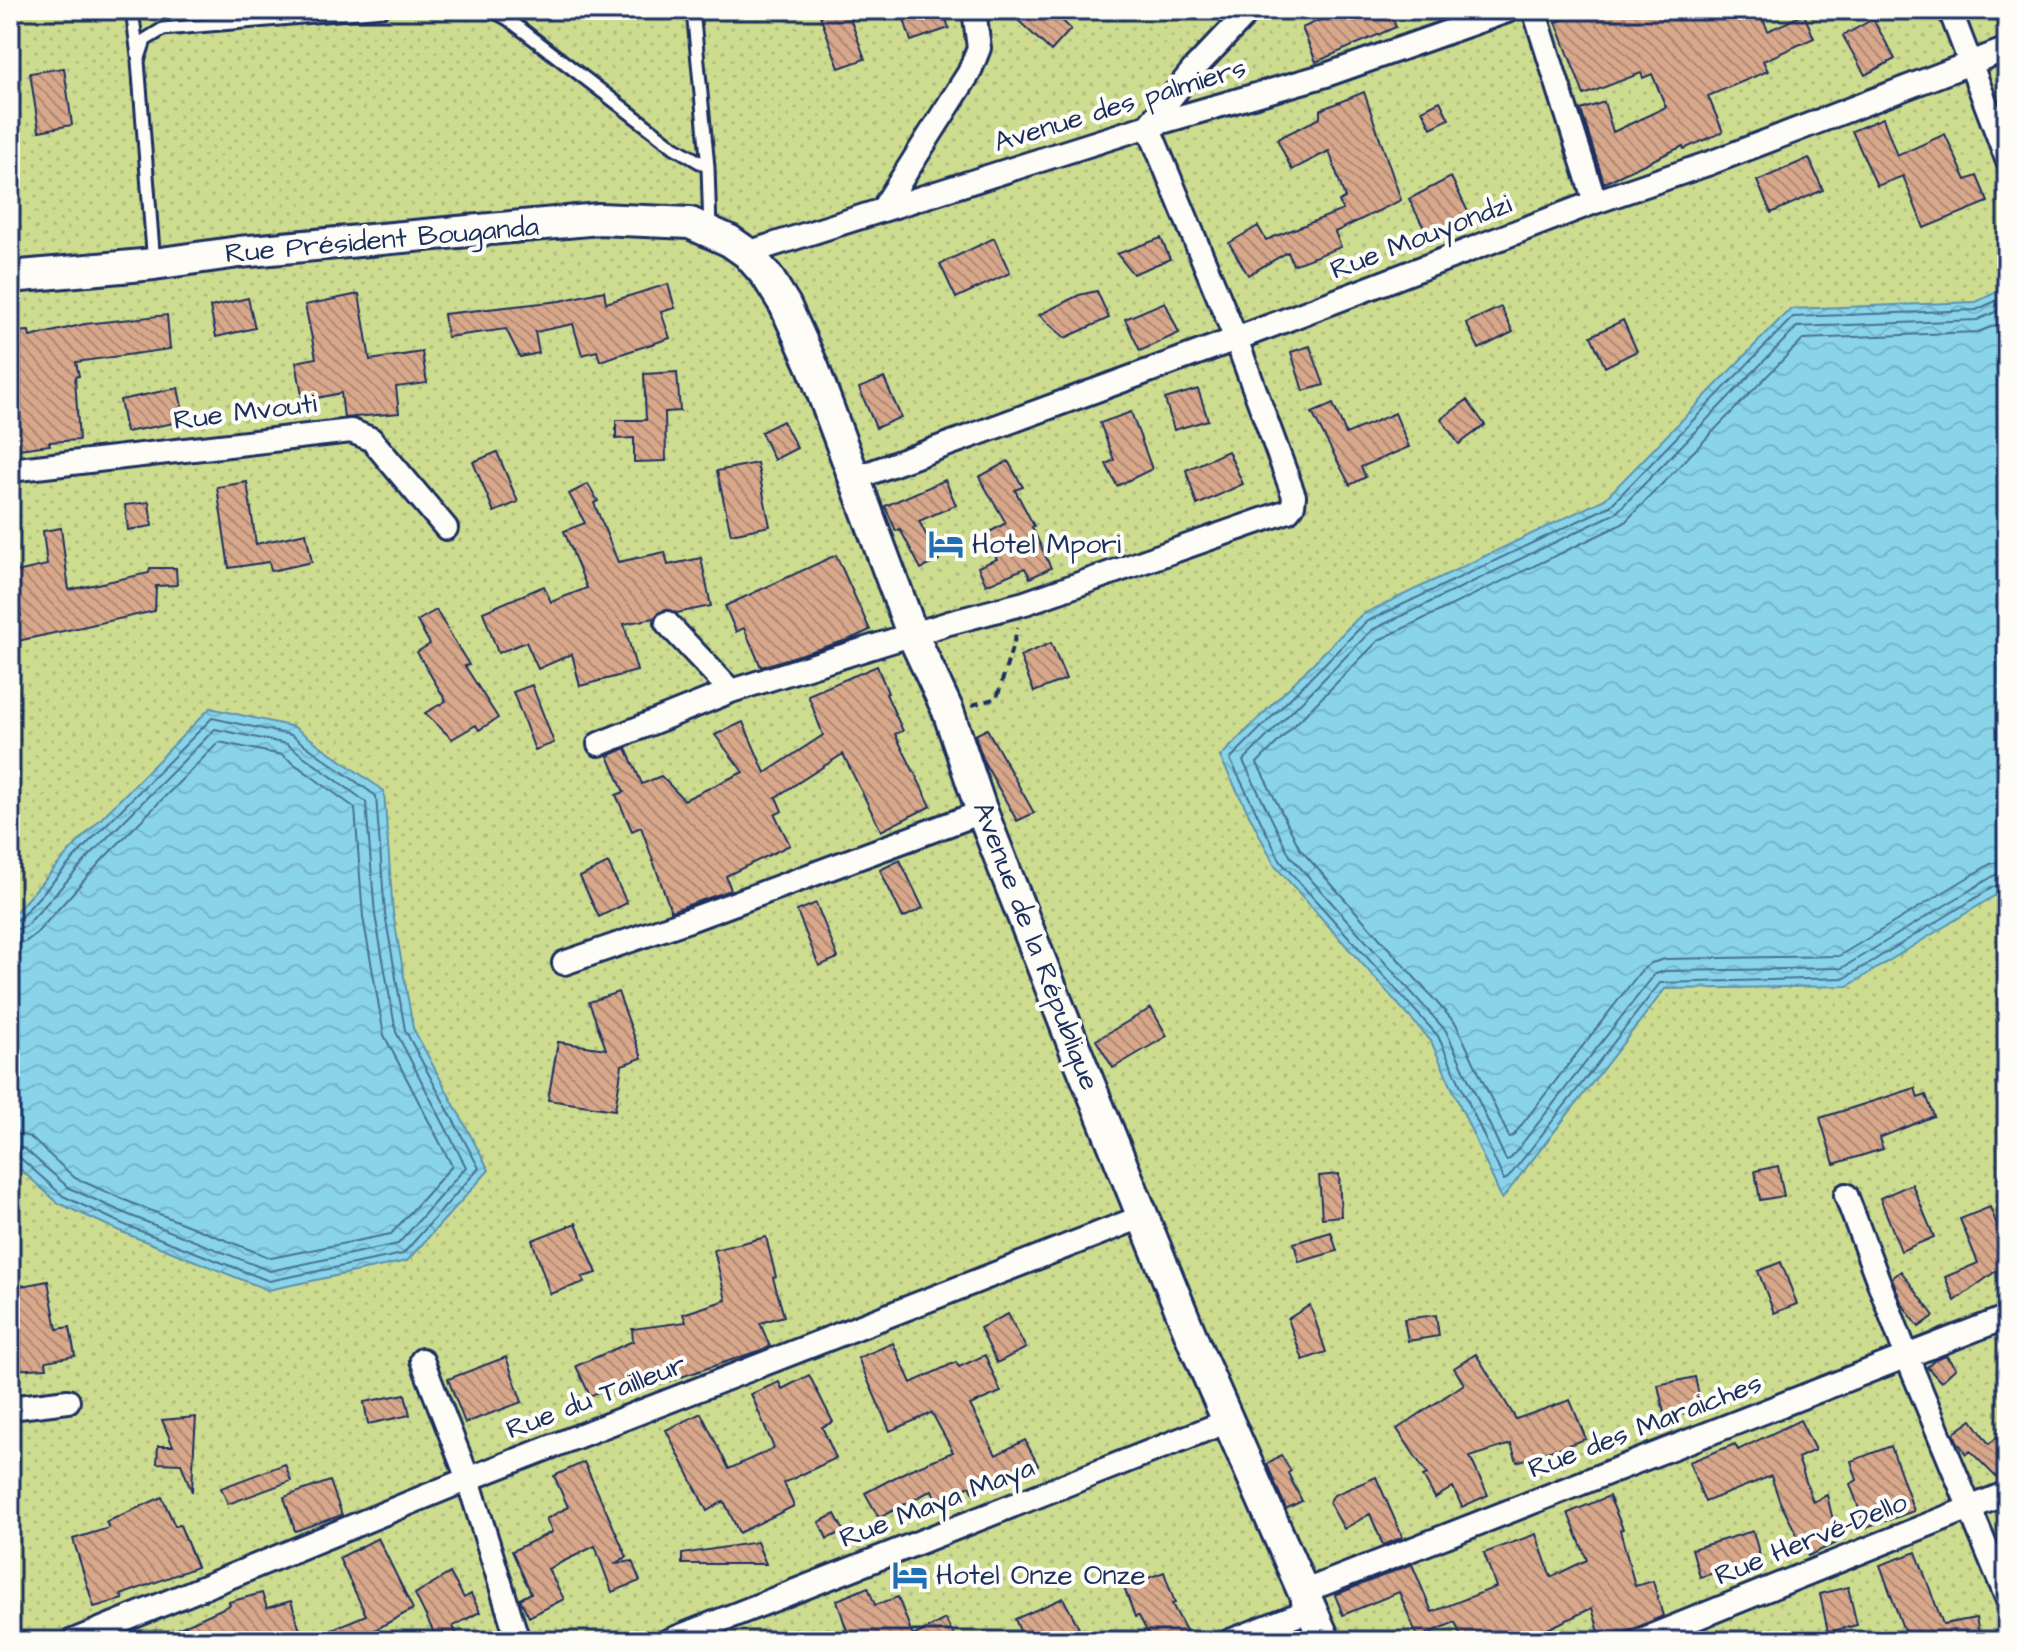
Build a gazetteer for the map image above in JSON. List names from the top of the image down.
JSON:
{
  "streets": {
    "street": [
      "Avenue des palmiers",
      "Rue Mouyondzi",
      "Rue Président Bouganda",
      "Rue Mvouti",
      "Avenue de la République",
      "Rue du Tailleur",
      "Rue des Maraiches",
      "Rue Maya Maya",
      "Rue Hervé-Dello"
    ]
  },
  "crossings": [
    ["Avenue des palmiers", "Rue Président Bouganda"],
    ["Avenue des palmiers", "Avenue de la République"],
    ["Rue Mouyondzi", "Avenue de la République"],
    ["Rue Président Bouganda", "Avenue de la République"],
    ["Avenue de la République", "Rue du Tailleur"],
    ["Avenue de la République", "Rue des Maraiches"],
    ["Avenue de la République", "Rue Maya Maya"]
  ],
  "places": {
    "hotel": ["Hotel Mpori", "Hotel Onze Onze"]
  }
}
